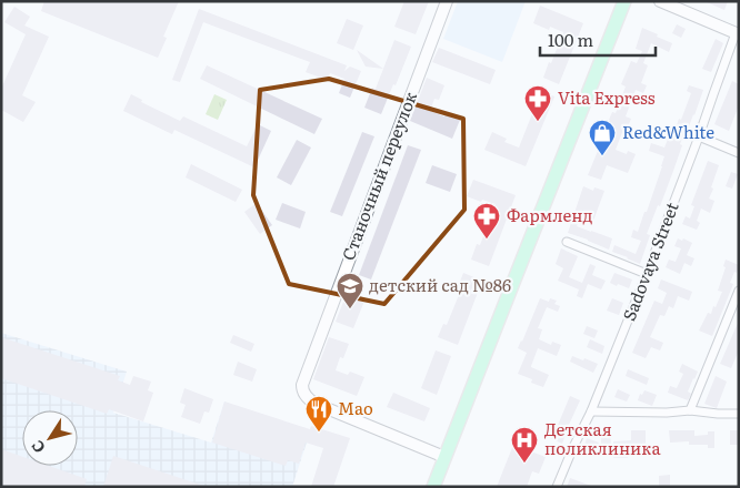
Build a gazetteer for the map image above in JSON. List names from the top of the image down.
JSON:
{
  "streets": {
    "main road": ["Станочный переулок"],
    "street": ["Sadovaya Street"]
  },
  "places": {
    "pharmacy": ["Vita Express", "Фармленд"],
    "shop": ["Red&White"],
    "school or university": ["детский сад №86"],
    "restaurant": ["Мао"],
    "hospital": ["Детская поликлиника"]
  },
  "scale_bar": "100 m",
  "north": "bottom left"
}
